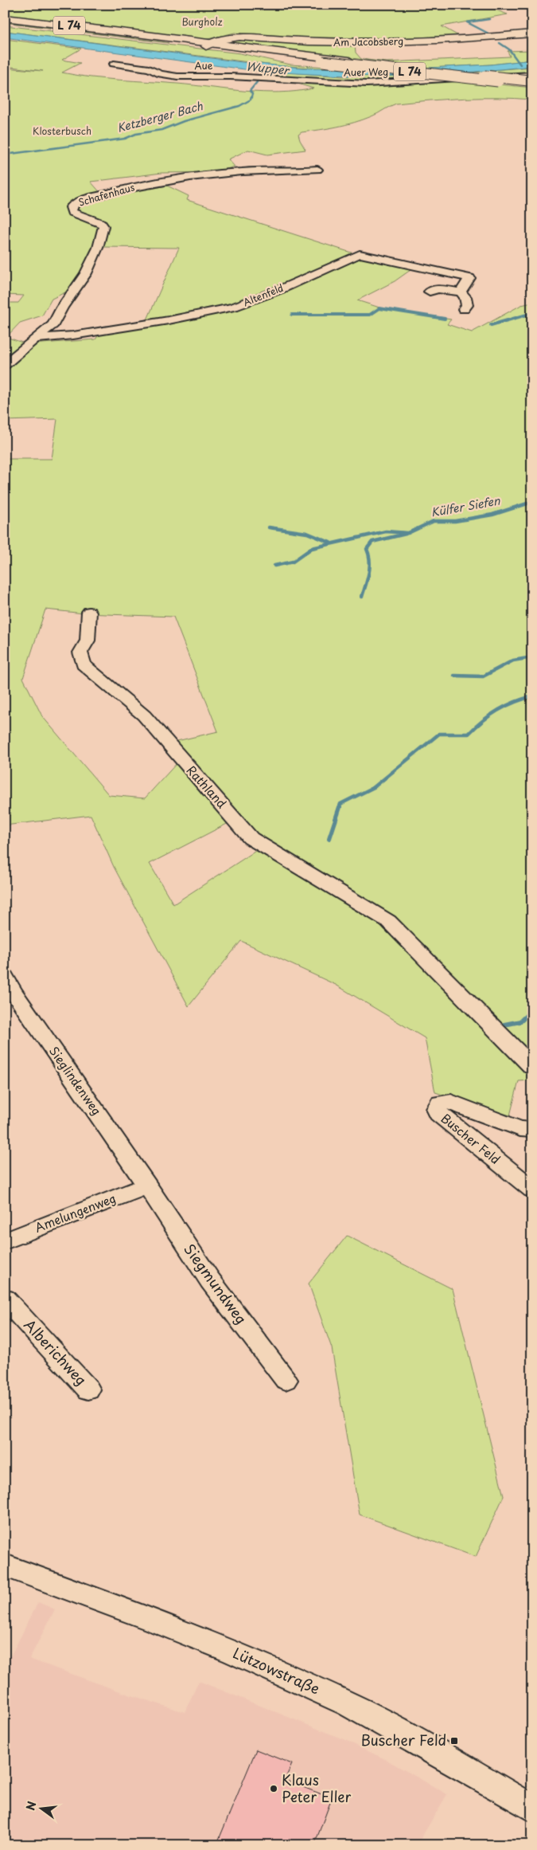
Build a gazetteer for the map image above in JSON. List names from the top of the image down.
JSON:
{
  "streets": {
    "main road": ["L 74", "Am Jacobsberg"],
    "street": [
      "Aue",
      "Auer Weg",
      "Schafenhaus",
      "Altenfeld",
      "Rathland",
      "Sieglindenweg",
      "Buscher Feld",
      "Amelungenweg",
      "Siegmundweg",
      "Alberichweg",
      "Lützowstraße"
    ]
  },
  "crossings": [
    ["L 74", "Am Jacobsberg"],
    ["L 74", "Auer Weg"],
    ["Aue", "Auer Weg"],
    ["Schafenhaus", "Altenfeld"],
    ["Sieglindenweg", "Amelungenweg"],
    ["Sieglindenweg", "Siegmundweg"],
    ["Amelungenweg", "Siegmundweg"]
  ],
  "water": ["Wupper", "Ketzberger Bach", "Külfer Siefen"],
  "parks": ["Burgholz", "Klosterbusch"],
  "places": {
    "transit": ["Buscher Feld"],
    "other": ["Klaus Peter Eller"]
  },
  "north": "left"
}
